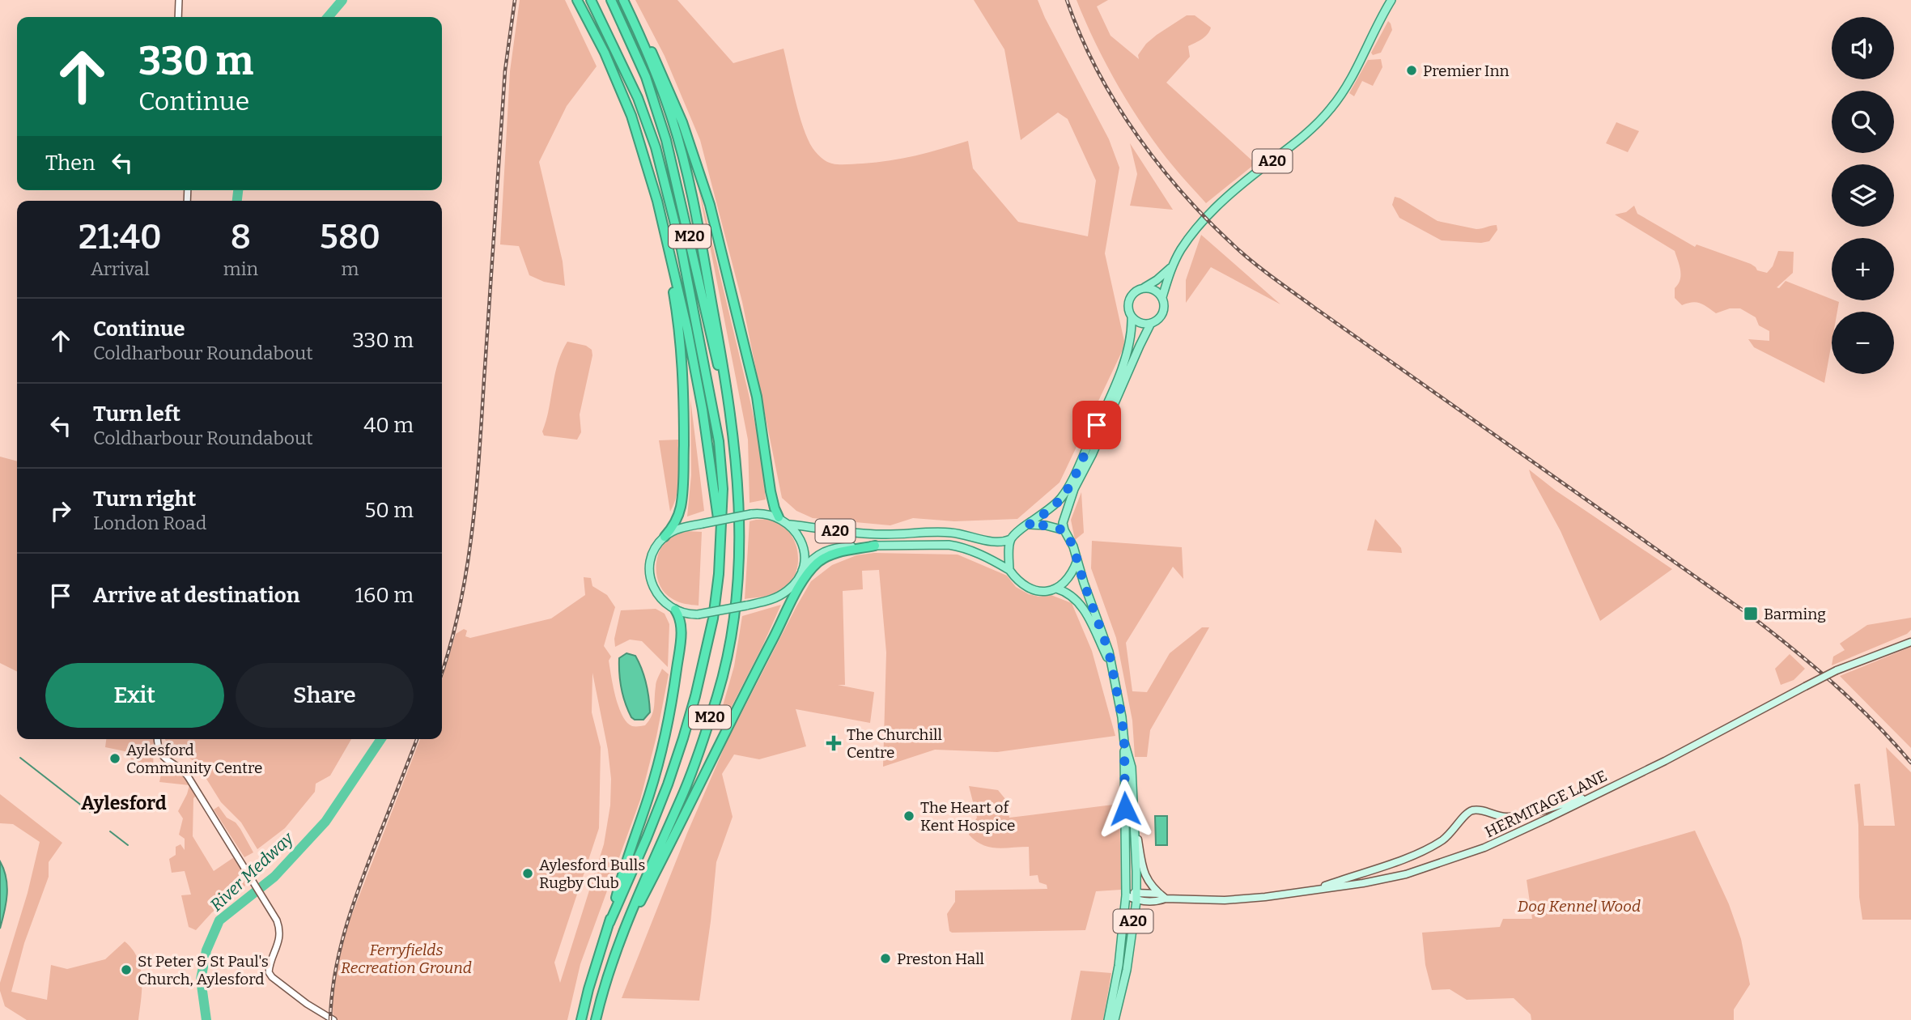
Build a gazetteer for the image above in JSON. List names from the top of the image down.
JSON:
{
  "streets": {
    "highway": ["M20"],
    "main road": ["A20", "HERMITAGE LANE"]
  },
  "crossings": [
    ["A20", "M20"],
    ["A20", "HERMITAGE LANE"]
  ],
  "districts": ["Aylesford"],
  "water": ["River Medway"],
  "parks": ["Dog Kennel Wood", "Ferryfields Recreation Ground"],
  "places": {
    "other": [
      "Premier Inn",
      "Aylesford Community Centre",
      "The Heart of Kent Hospice",
      "Aylesford Bulls Rugby Club",
      "Preston Hall",
      "St Peter & St Paul's Church, Aylesford"
    ],
    "transit": ["Barming"],
    "health": ["The Churchill Centre"]
  },
  "page": {
    "map_buttons": ["+", "−"],
    "turn": ["330 m", "Continue"],
    "then": "Then",
    "eta": [
      "21:40",
      "Arrival",
      "8",
      "min",
      "580",
      "m"
    ],
    "list": [
      {
        "name": "Continue",
        "note": "Coldharbour Roundabout",
        "value": "330 m"
      },
      {
        "name": "Turn left",
        "note": "Coldharbour Roundabout",
        "value": "40 m"
      },
      {
        "name": "Turn right",
        "note": "London Road",
        "value": "50 m"
      },
      {
        "name": "Arrive at destination",
        "value": "160 m"
      }
    ],
    "buttons": ["Exit", "Share"]
  }
}
